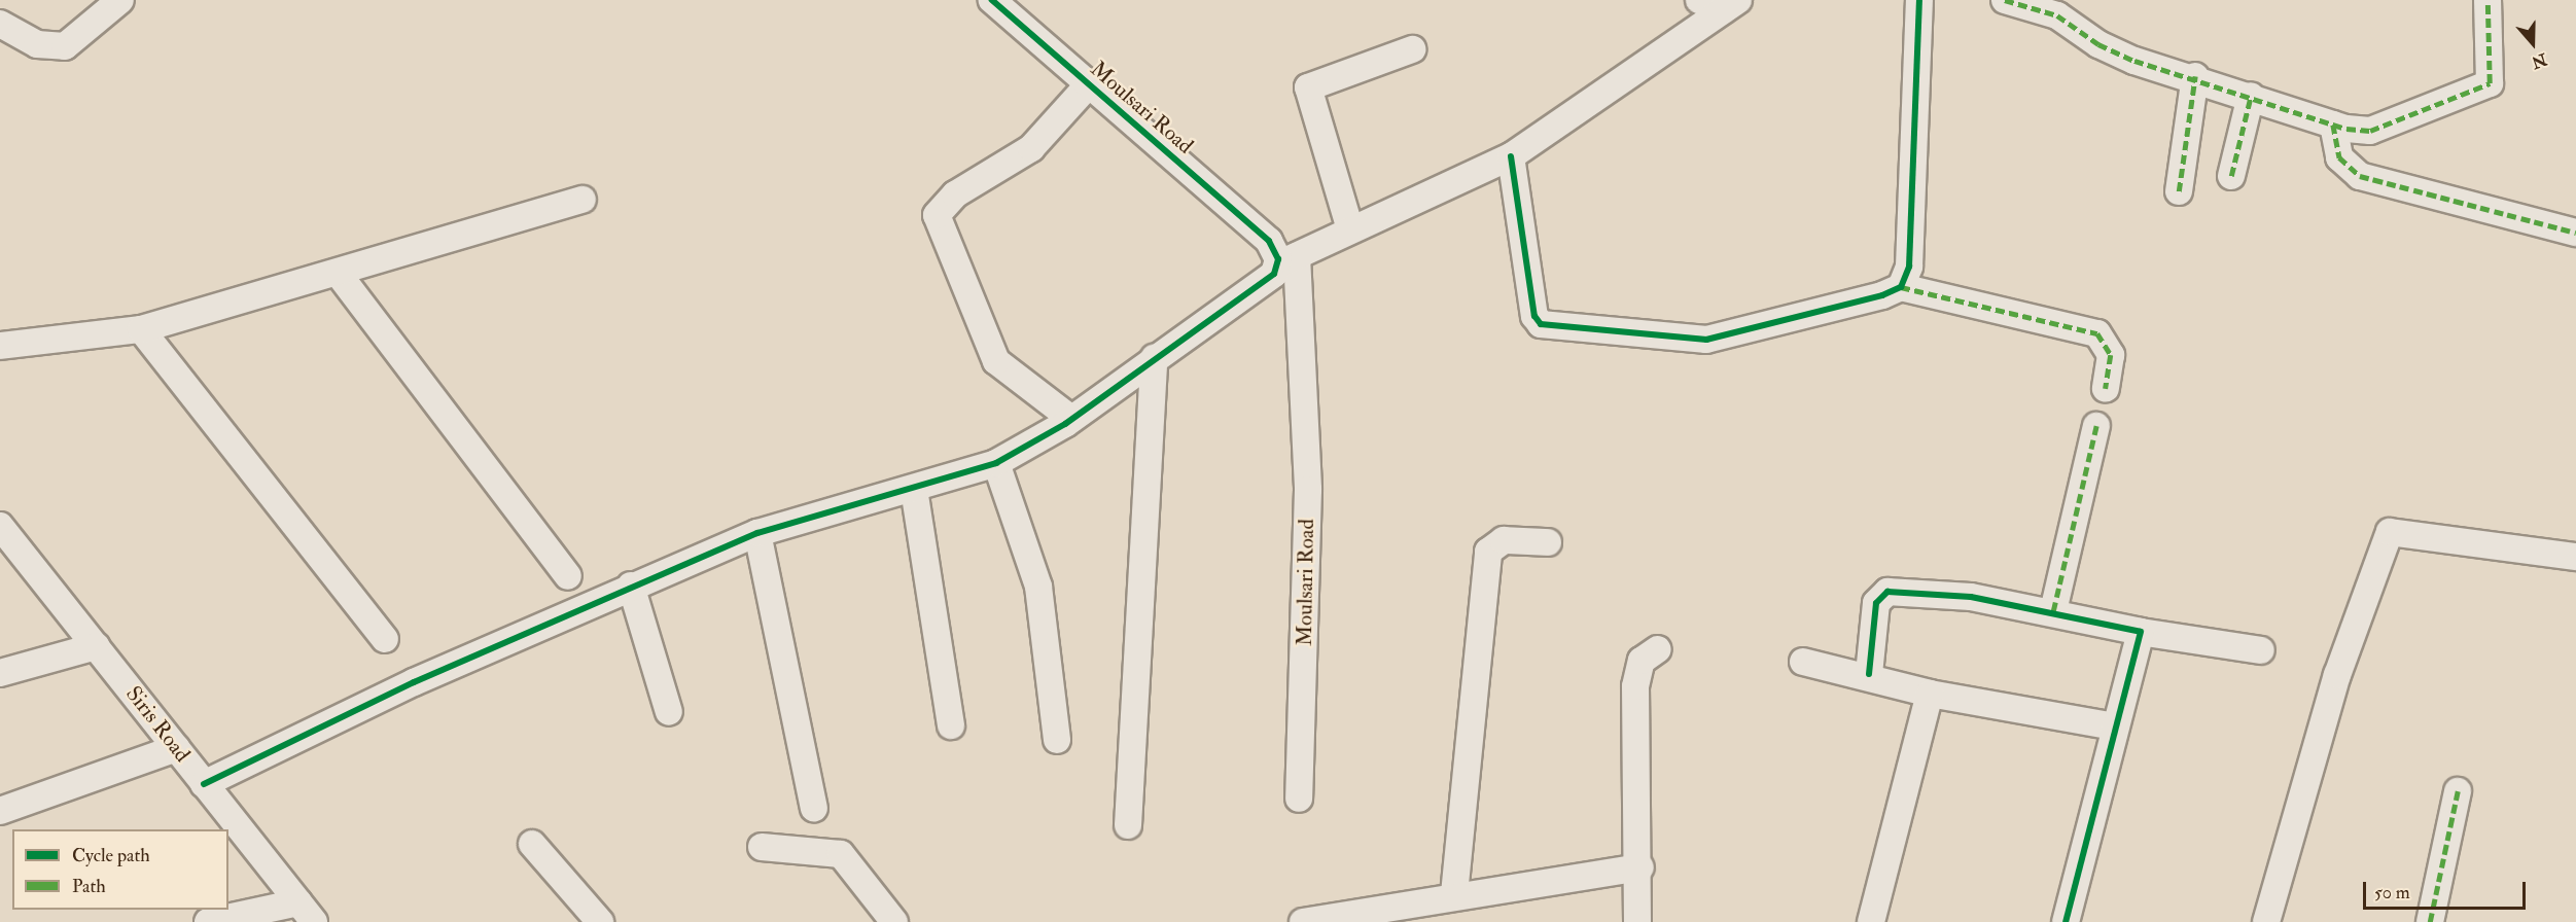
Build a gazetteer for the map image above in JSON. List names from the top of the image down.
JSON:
{
  "streets": {
    "street": ["Moulsari Road", "Siris Road"]
  },
  "legend": ["Cycle path", "Path"],
  "scale_bar": "50 m",
  "north": "bottom"
}
